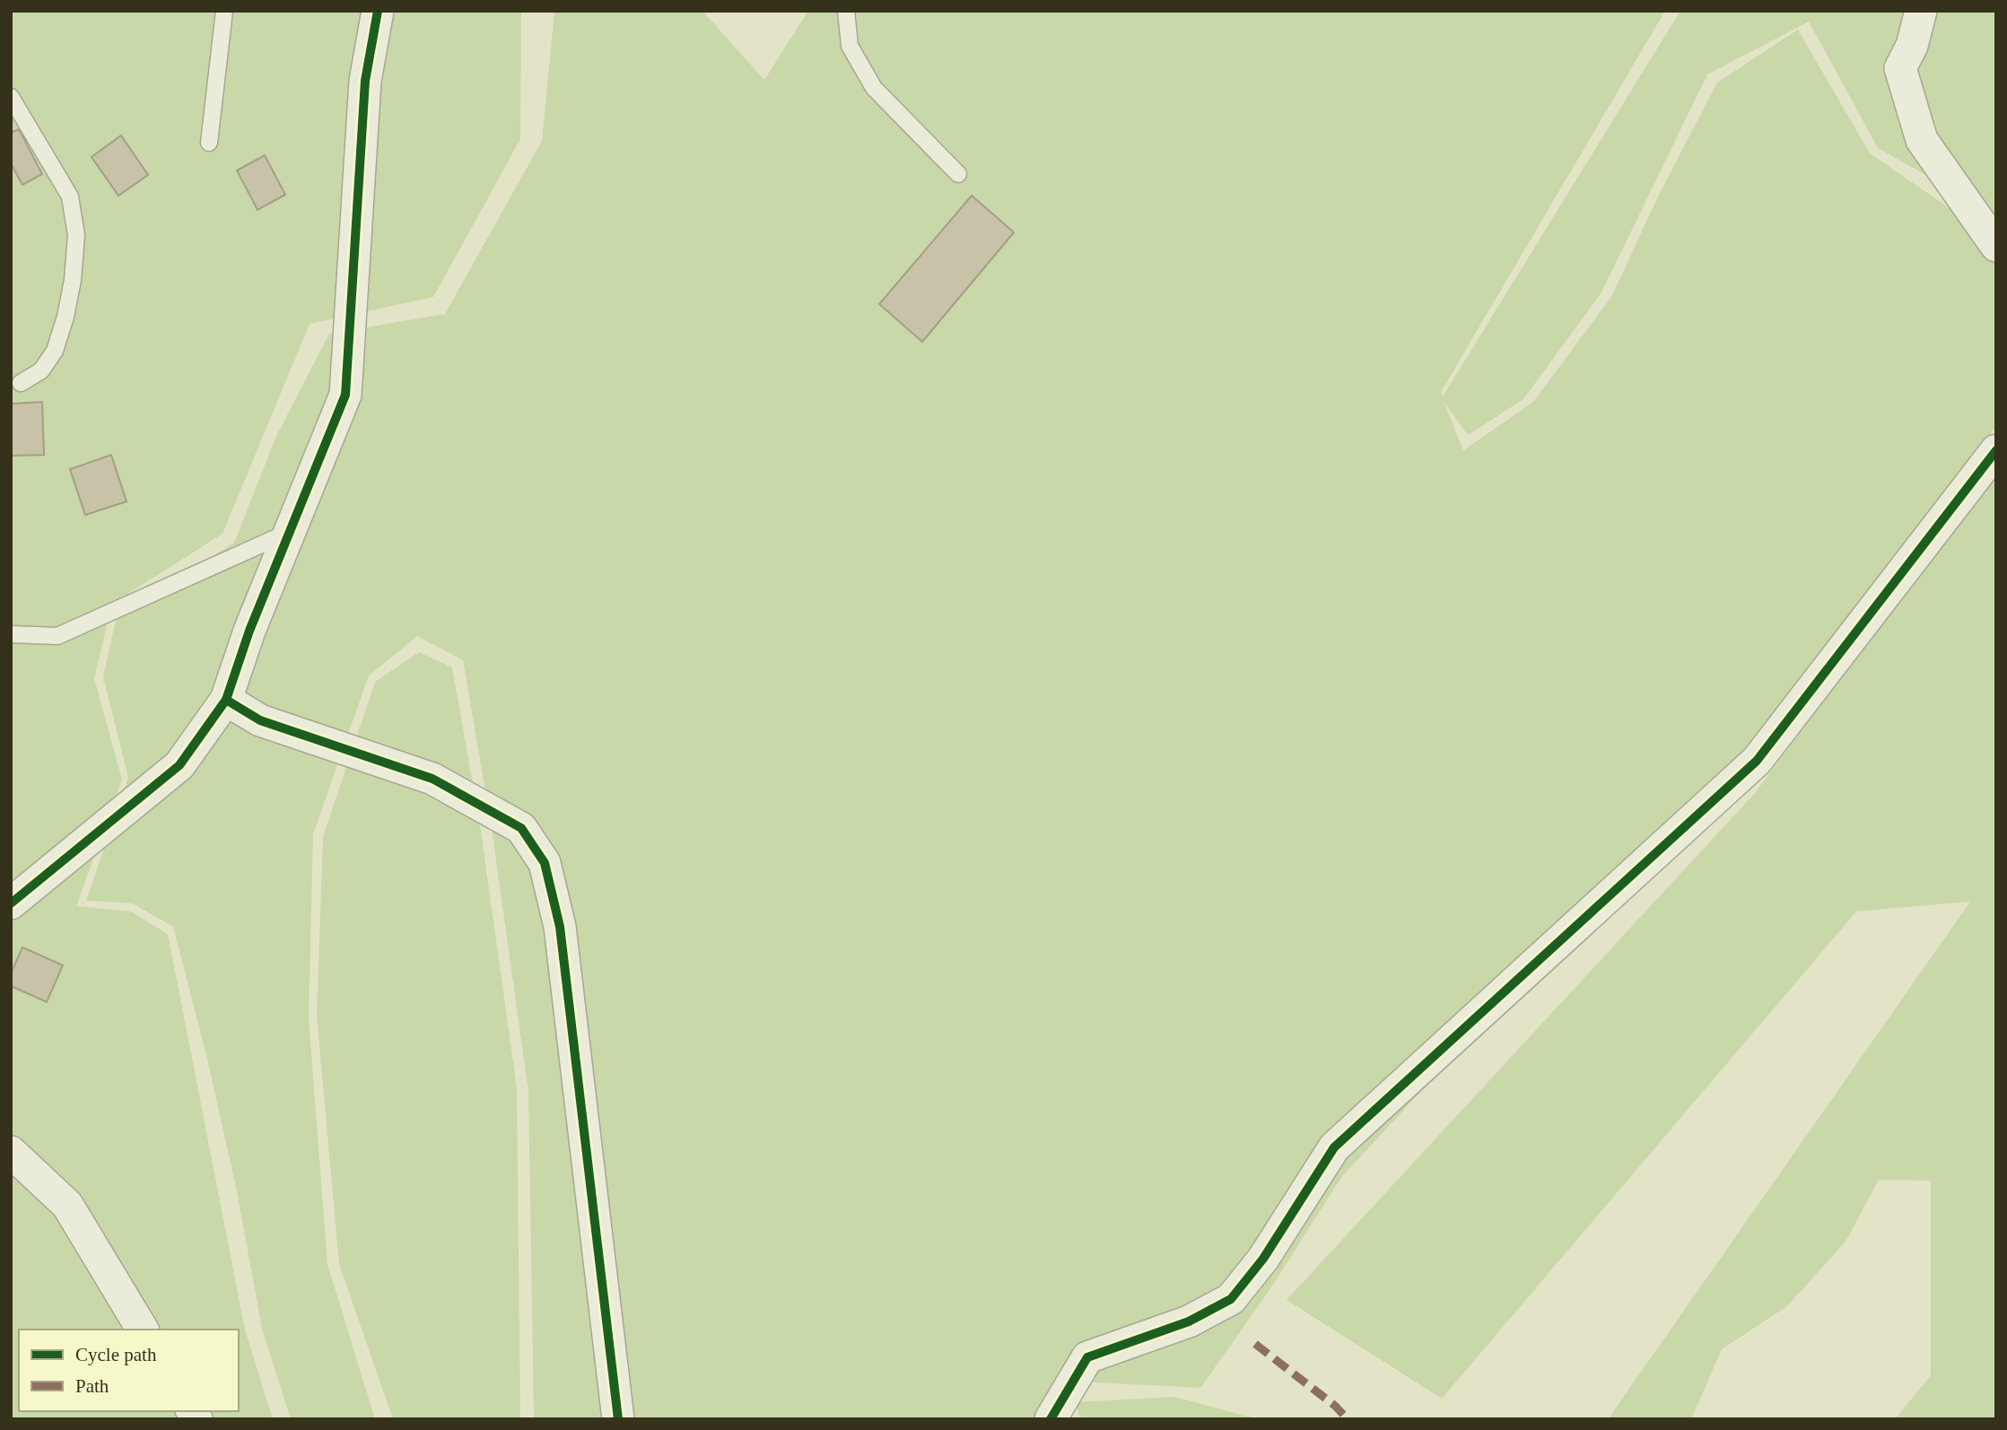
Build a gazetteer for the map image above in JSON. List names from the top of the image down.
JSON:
{
  "legend": ["Cycle path", "Path"]
}
